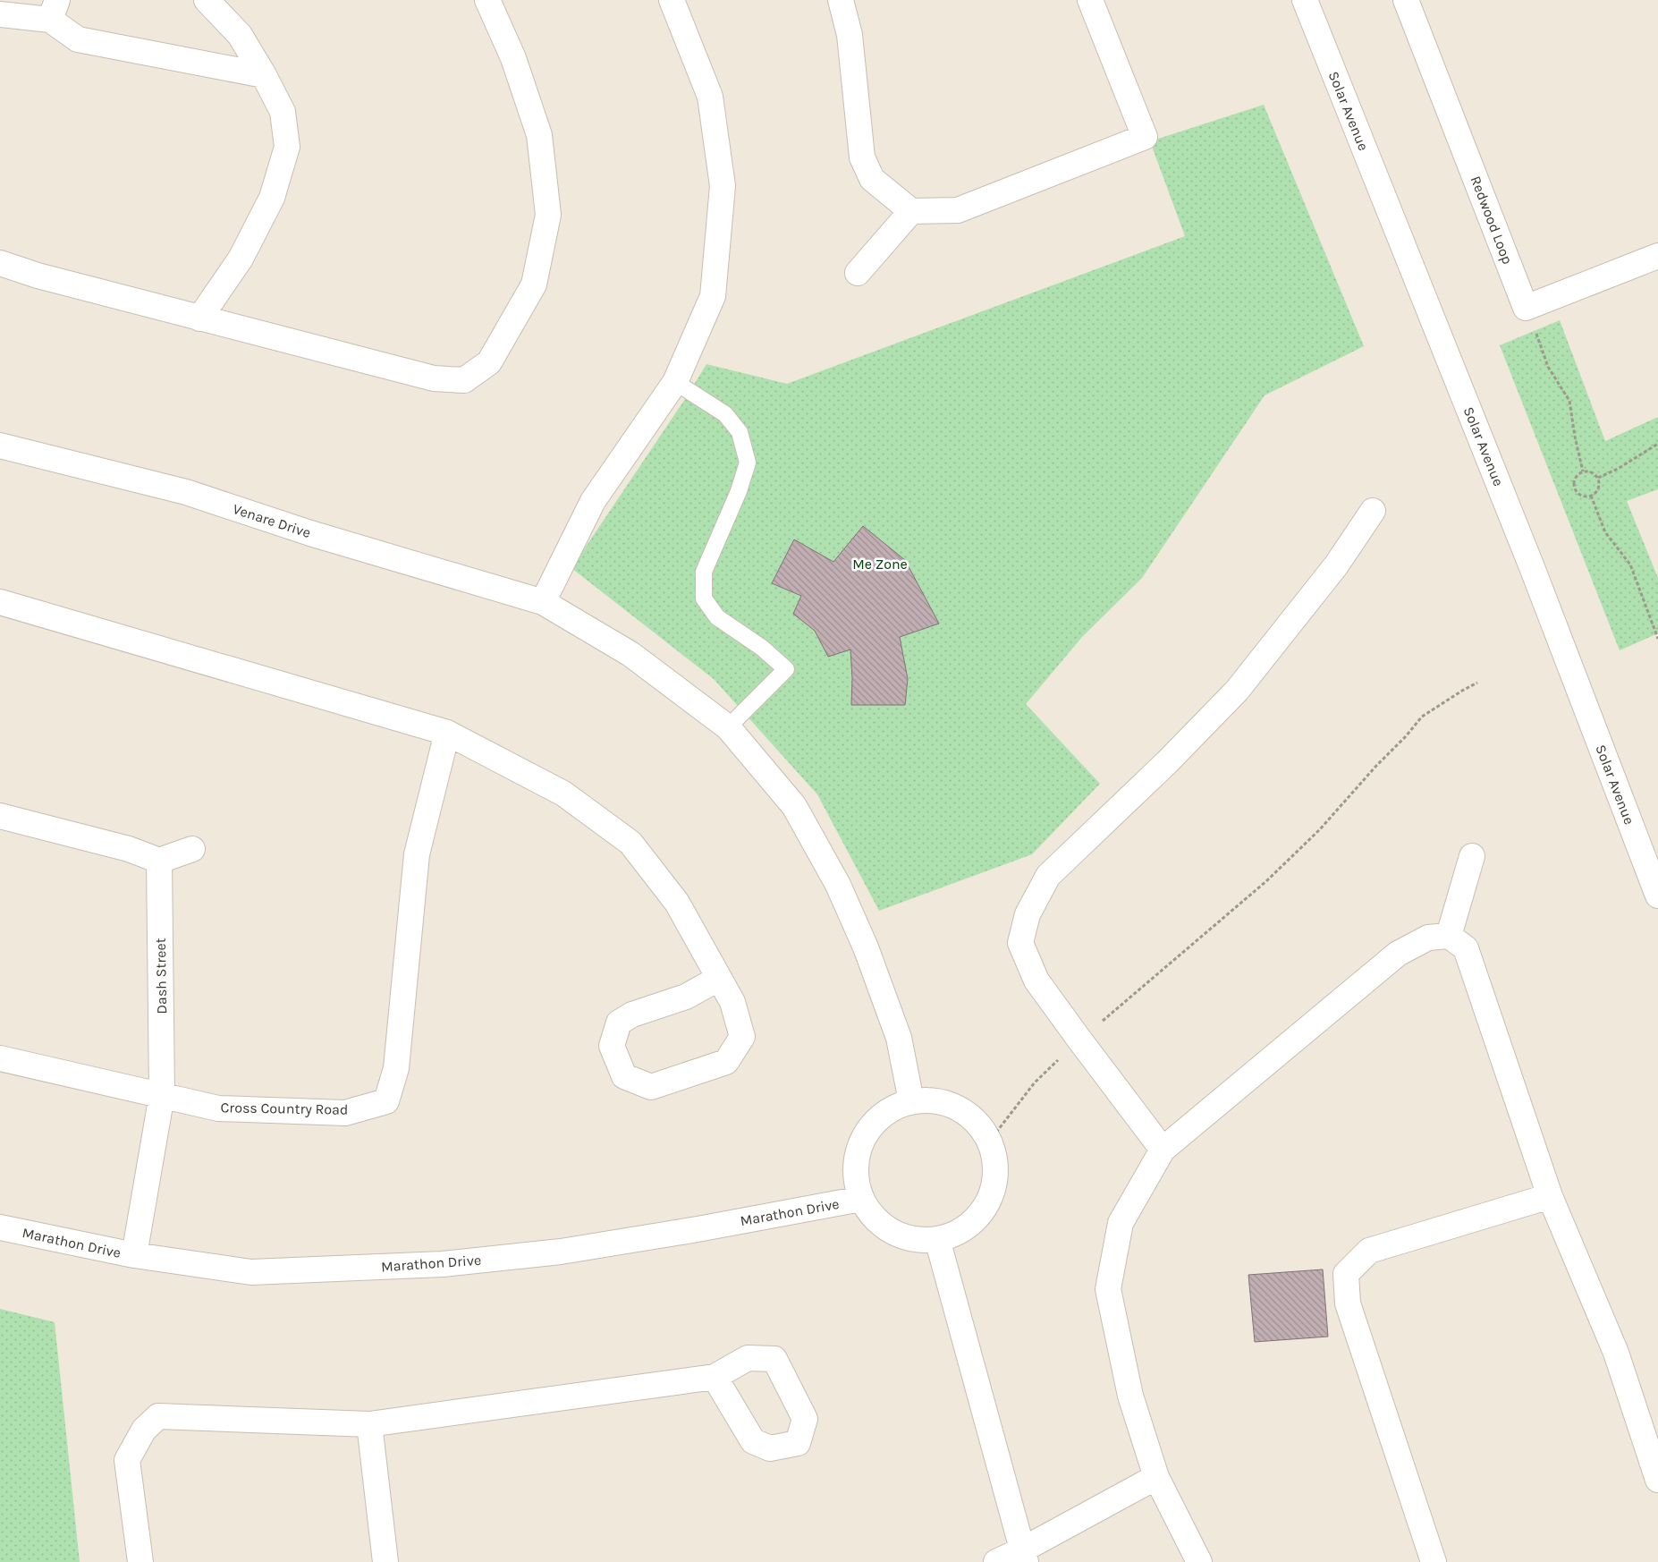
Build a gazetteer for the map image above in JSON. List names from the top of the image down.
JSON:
{
  "streets": {
    "street": [
      "Solar Avenue",
      "Redwood Loop",
      "Venare Drive",
      "Dash Street",
      "Cross Country Road",
      "Marathon Drive"
    ]
  },
  "crossings": [
    ["Venare Drive", "Marathon Drive"],
    ["Dash Street", "Cross Country Road"],
    ["Dash Street", "Marathon Drive"]
  ],
  "parks": ["Me Zone"]
}
